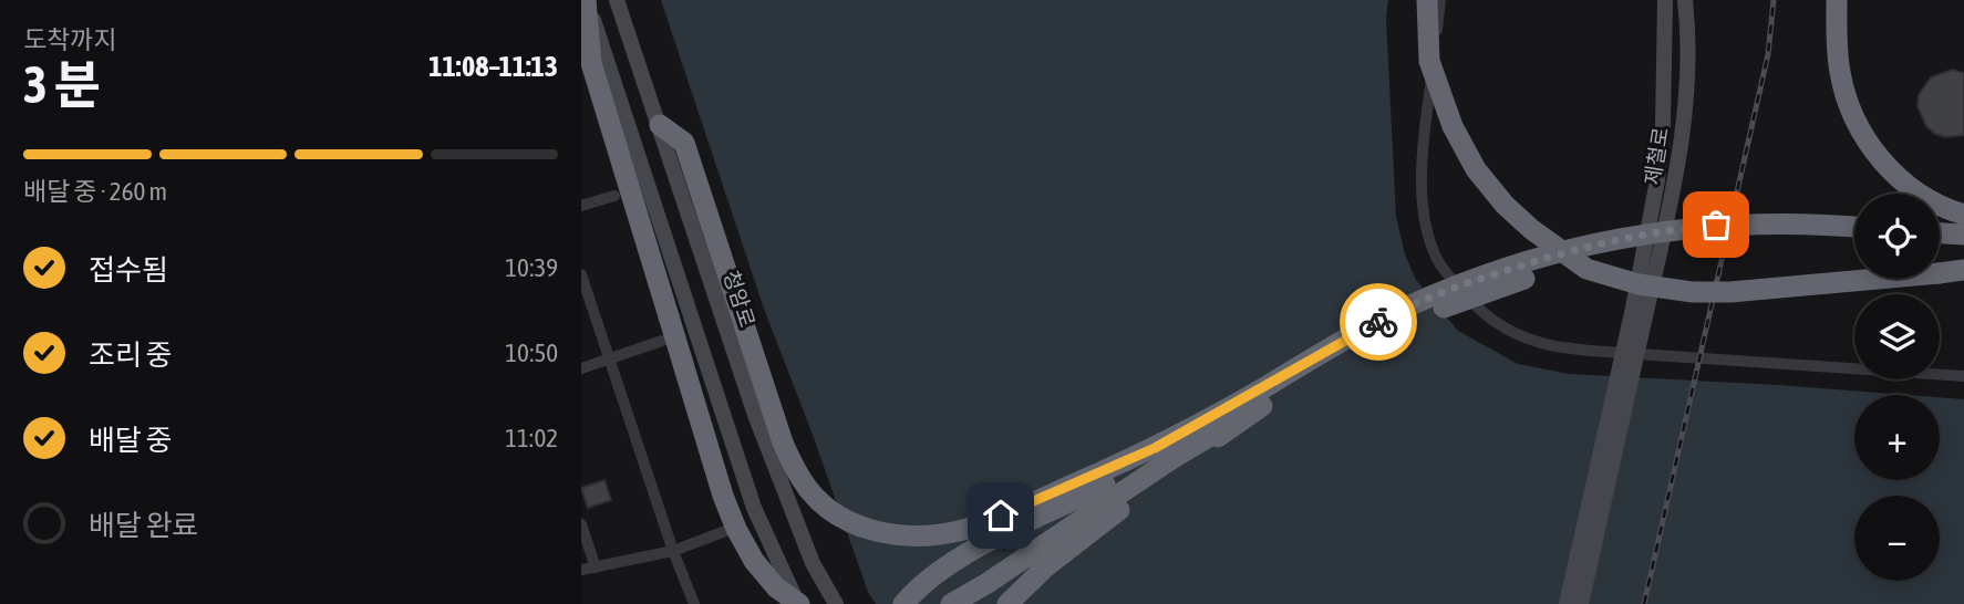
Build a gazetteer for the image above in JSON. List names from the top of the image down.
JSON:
{
  "streets": {
    "main road": ["제철로", "청암로"]
  },
  "page": {
    "heading": ["3 분", "도착까지", "11:08–11:13"],
    "bar": "배달 중 · 260 m",
    "map_buttons": ["+", "−"],
    "list": [
      ["접수됨", "10:39"],
      ["조리 중", "10:50"],
      ["배달 중", "11:02"],
      "배달 완료"
    ]
  }
}
